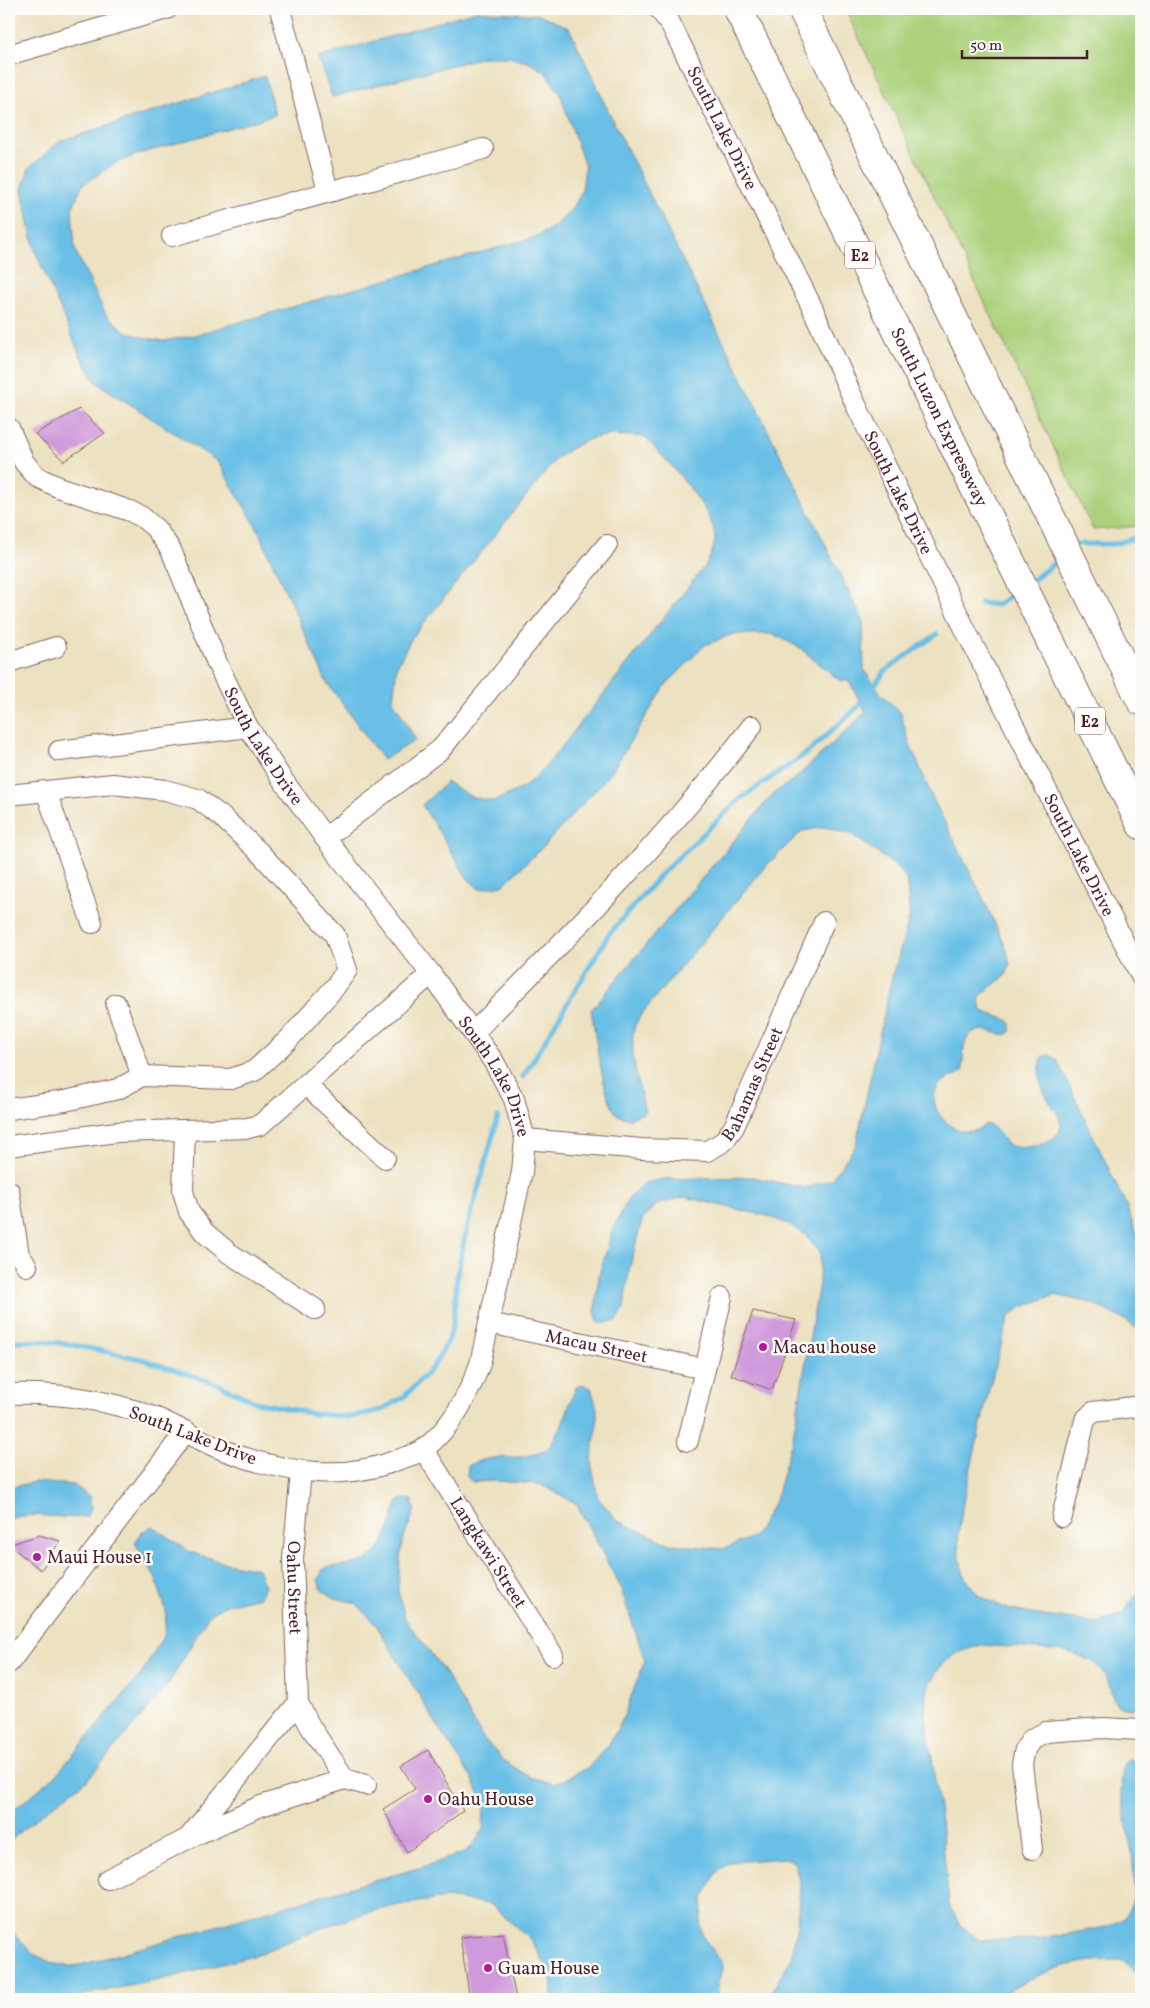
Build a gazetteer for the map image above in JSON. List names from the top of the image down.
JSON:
{
  "streets": {
    "highway": ["E2", "South Luzon Expressway"],
    "street": [
      "South Lake Drive",
      "Bahamas Street",
      "Macau Street",
      "Langkawi Street",
      "Oahu Street"
    ]
  },
  "crossings": [
    ["South Lake Drive", "Bahamas Street"],
    ["South Lake Drive", "Macau Street"],
    ["South Lake Drive", "Langkawi Street"],
    ["South Lake Drive", "Oahu Street"]
  ],
  "places": [
    "Macau house",
    "Maui House 1",
    "Oahu House",
    "Guam House"
  ],
  "scale_bar": "50 m"
}
